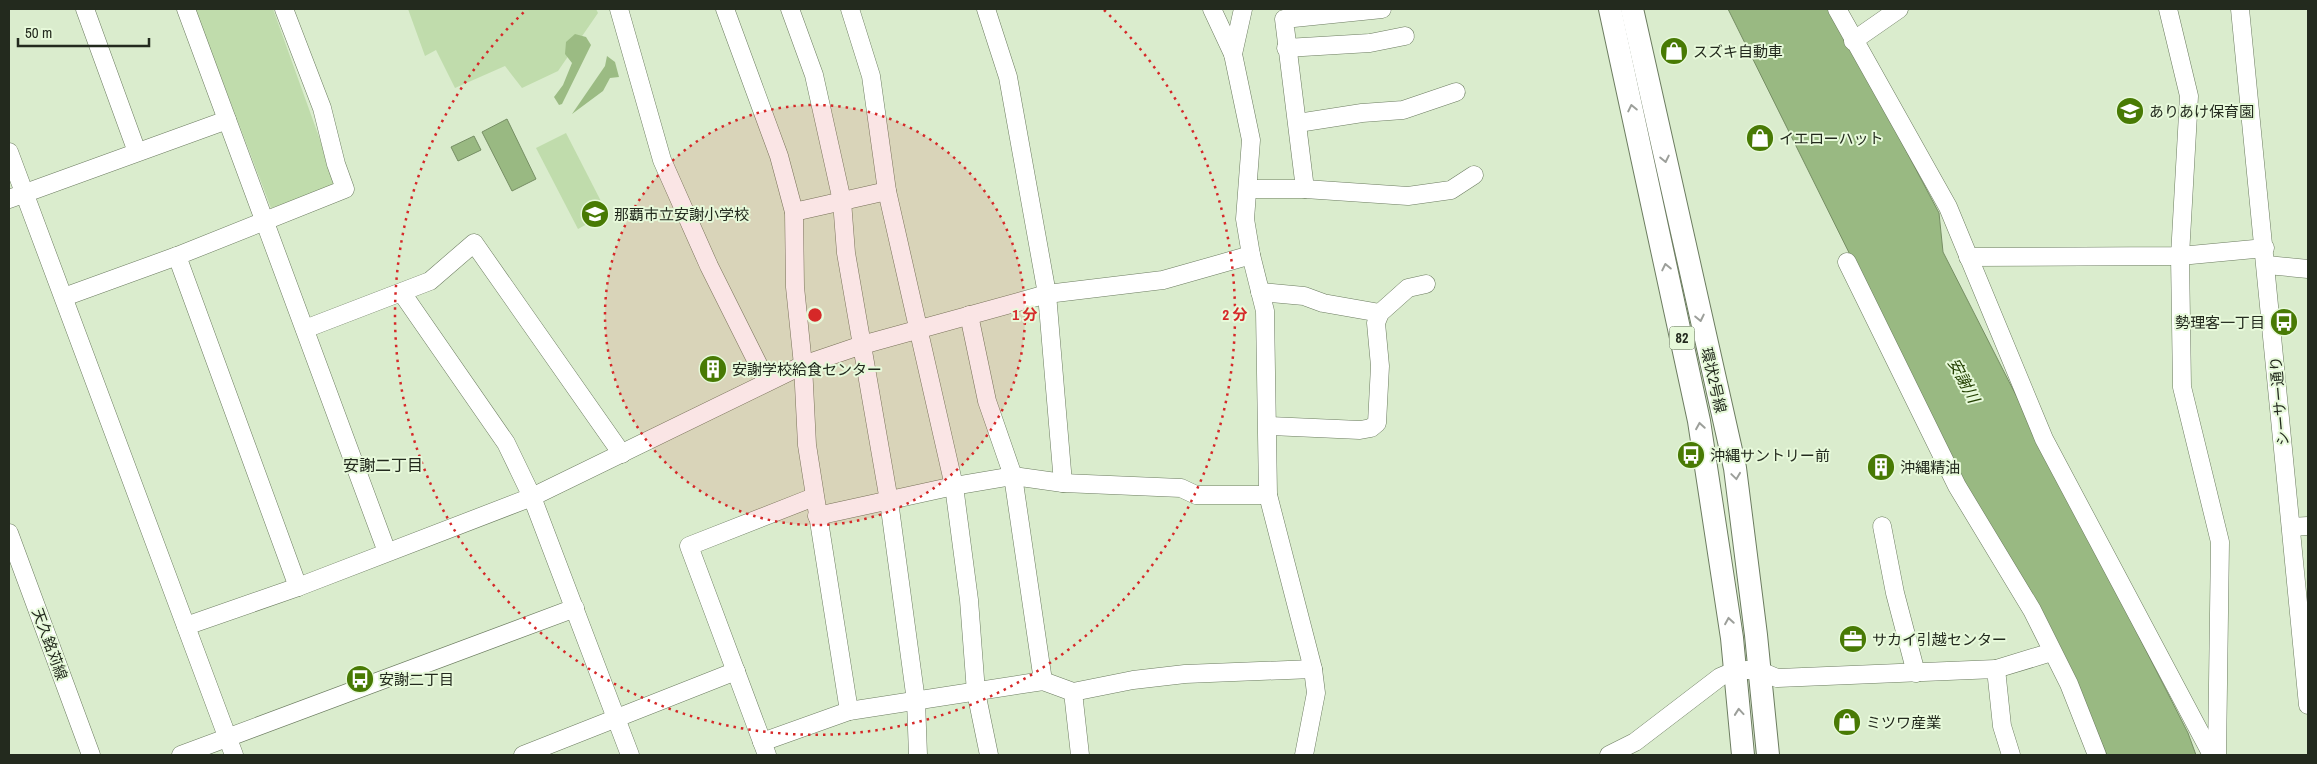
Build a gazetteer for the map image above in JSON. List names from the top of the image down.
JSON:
{
  "streets": {
    "main road": ["82", "環状2号線"],
    "street": ["シーサー通り", "天久銘苅線"]
  },
  "districts": ["安謝二丁目"],
  "water": ["安謝川"],
  "places": {
    "shop": ["スズキ自動車", "イエローハット", "ミツワ産業"],
    "school or university": ["ありあけ保育園", "那覇市立安謝小学校"],
    "bus stop": ["勢理客一丁目", "沖縄サントリー前", "安謝二丁目"],
    "building": ["安謝学校給食センター", "沖縄精油"],
    "office": ["サカイ引越センター"]
  },
  "scale_bar": "50 m",
  "rings": ["1 分", "2 分"]
}
